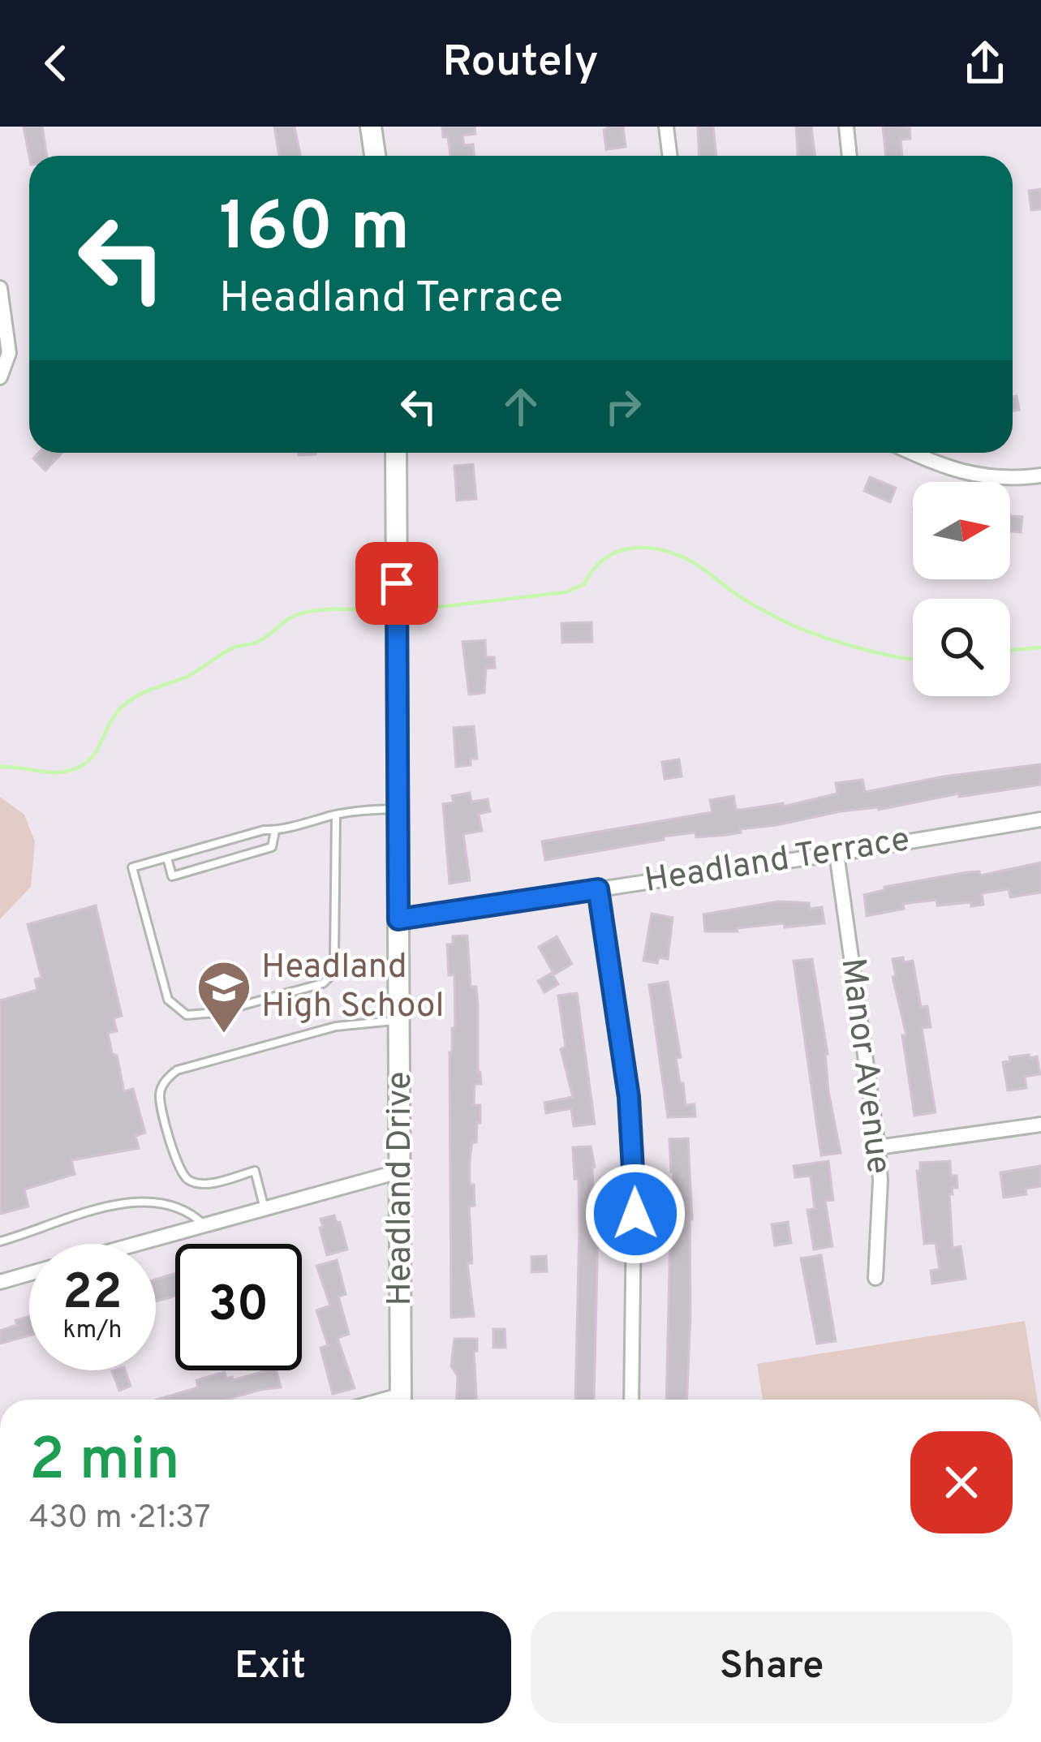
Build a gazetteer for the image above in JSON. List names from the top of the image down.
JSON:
{
  "streets": {
    "main road": ["Headland Drive"],
    "street": ["Headland Terrace", "Manor Avenue"]
  },
  "crossings": [
    ["Headland Terrace", "Manor Avenue"],
    ["Headland Terrace", "Headland Drive"]
  ],
  "places": {
    "school or university": ["Headland High School"]
  },
  "north": "right",
  "page": {
    "header": "Routely",
    "turn": ["160 m", "Headland Terrace"],
    "speed": "22 km/h",
    "limit": "30",
    "heading": ["2 min", "430 m · 21:37"],
    "buttons": ["Exit", "Share"]
  }
}
